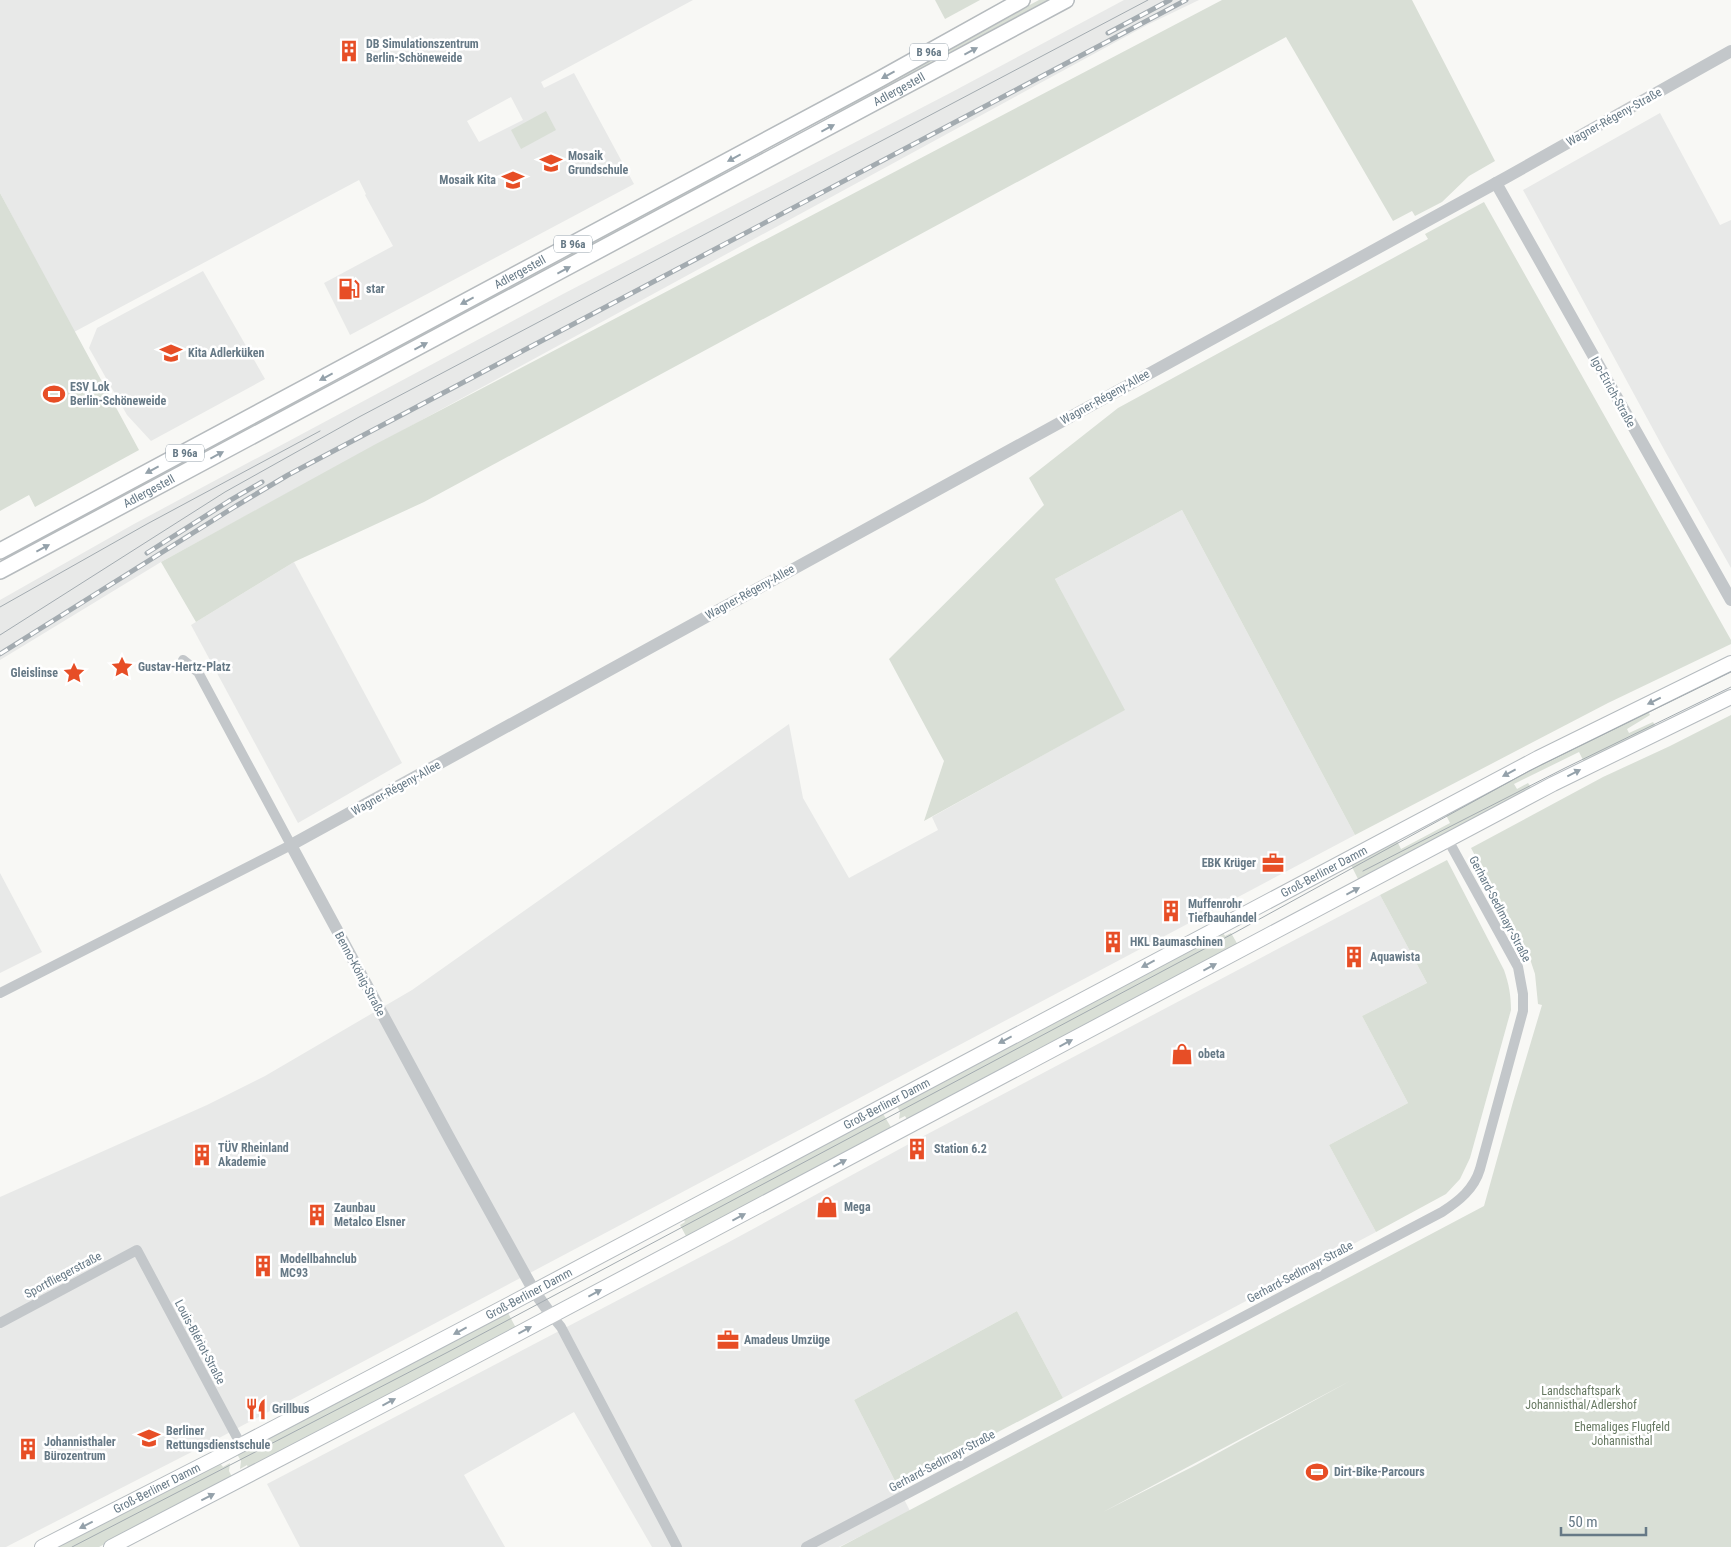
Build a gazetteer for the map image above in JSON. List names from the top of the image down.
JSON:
{
  "streets": {
    "main road": ["B 96a", "Adlergestell", "Groß-Berliner Damm"],
    "street": [
      "Wagner-Régeny-Straße",
      "Igo-Etrich-Straße",
      "Wagner-Régeny-Allee",
      "Gerhard-Sedlmayr-Straße",
      "Benno-König-Straße",
      "Sportfliegerstraße",
      "Louis-Blériot-Straße"
    ]
  },
  "crossings": [
    ["Wagner-Régeny-Straße", "Igo-Etrich-Straße"],
    ["Wagner-Régeny-Straße", "Wagner-Régeny-Allee"],
    ["Igo-Etrich-Straße", "Wagner-Régeny-Allee"],
    ["Wagner-Régeny-Allee", "Benno-König-Straße"],
    ["Groß-Berliner Damm", "Benno-König-Straße"],
    ["Groß-Berliner Damm", "Louis-Blériot-Straße"],
    ["Sportfliegerstraße", "Louis-Blériot-Straße"]
  ],
  "parks": ["Landschaftspark Johannisthal/Adlershof", "Ehemaliges Flugfeld Johannisthal"],
  "places": {
    "building": [
      "DB Simulationszentrum Berlin-Schöneweide",
      "Muffenrohr Tiefbauhandel",
      "HKL Baumaschinen",
      "Aquawista",
      "Station 6.2",
      "TÜV Rheinland Akademie",
      "Zaunbau Metalco Elsner",
      "Modellbahnclub MC93",
      "Johannisthaler Bürozentrum"
    ],
    "school or university": [
      "Mosaik Grundschule",
      "Mosaik Kita",
      "Kita Adlerküken",
      "Berliner Rettungsdienstschule"
    ],
    "fuel station": ["star"],
    "sports": ["ESV Lok Berlin-Schöneweide", "Dirt-Bike-Parcours"],
    "place": ["Gustav-Hertz-Platz", "Gleislinse"],
    "office": ["EBK Krüger", "Amadeus Umzüge"],
    "shop": ["obeta", "Mega"],
    "restaurant": ["Grillbus"]
  },
  "scale_bar": "50 m"
}
